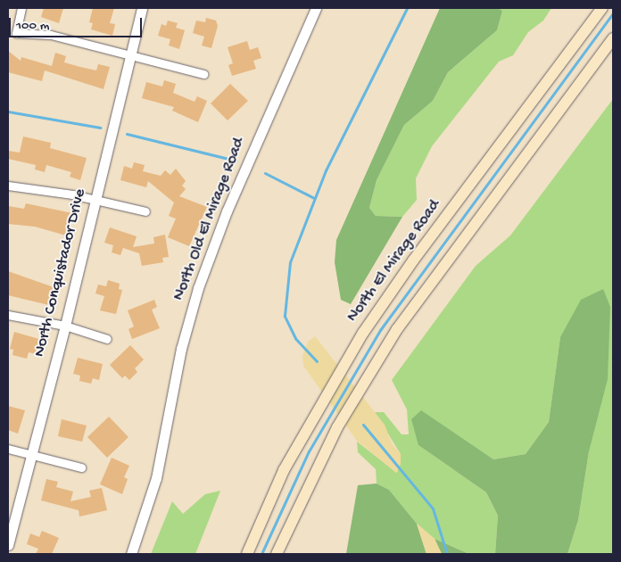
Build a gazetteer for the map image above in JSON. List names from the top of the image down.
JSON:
{
  "streets": {
    "main road": ["North El Mirage Road"],
    "street": ["North Old El Mirage Road", "North Conquistador Drive"]
  },
  "scale_bar": "100 m"
}
